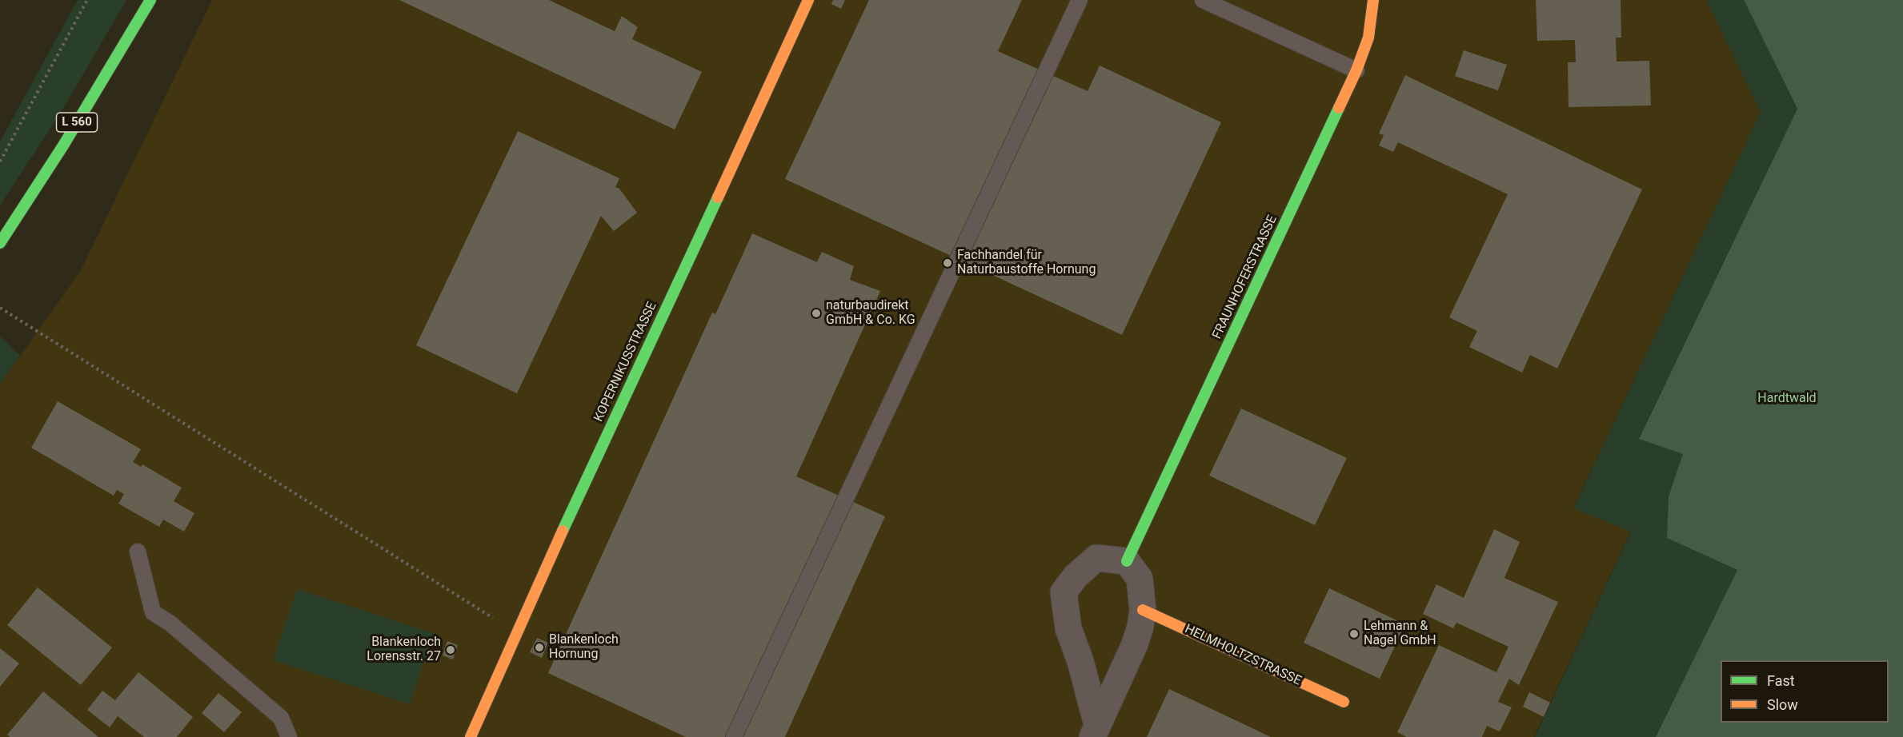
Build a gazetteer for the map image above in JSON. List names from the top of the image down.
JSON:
{
  "streets": {
    "street": [
      "L 560",
      "FRAUNHOFERSTRASSE",
      "KOPERNIKUSSTRASSE",
      "HELMHOLTZSTRASSE"
    ]
  },
  "parks": ["Hardtwald"],
  "places": [
    "Fachhandel für Naturbaustoffe Hornung",
    "naturbaudirekt GmbH & Co. KG",
    "Lehmann & Nagel GmbH",
    "Blankenloch Hornung",
    "Blankenloch Lorensstr. 27"
  ],
  "legend": ["Fast", "Slow"]
}
